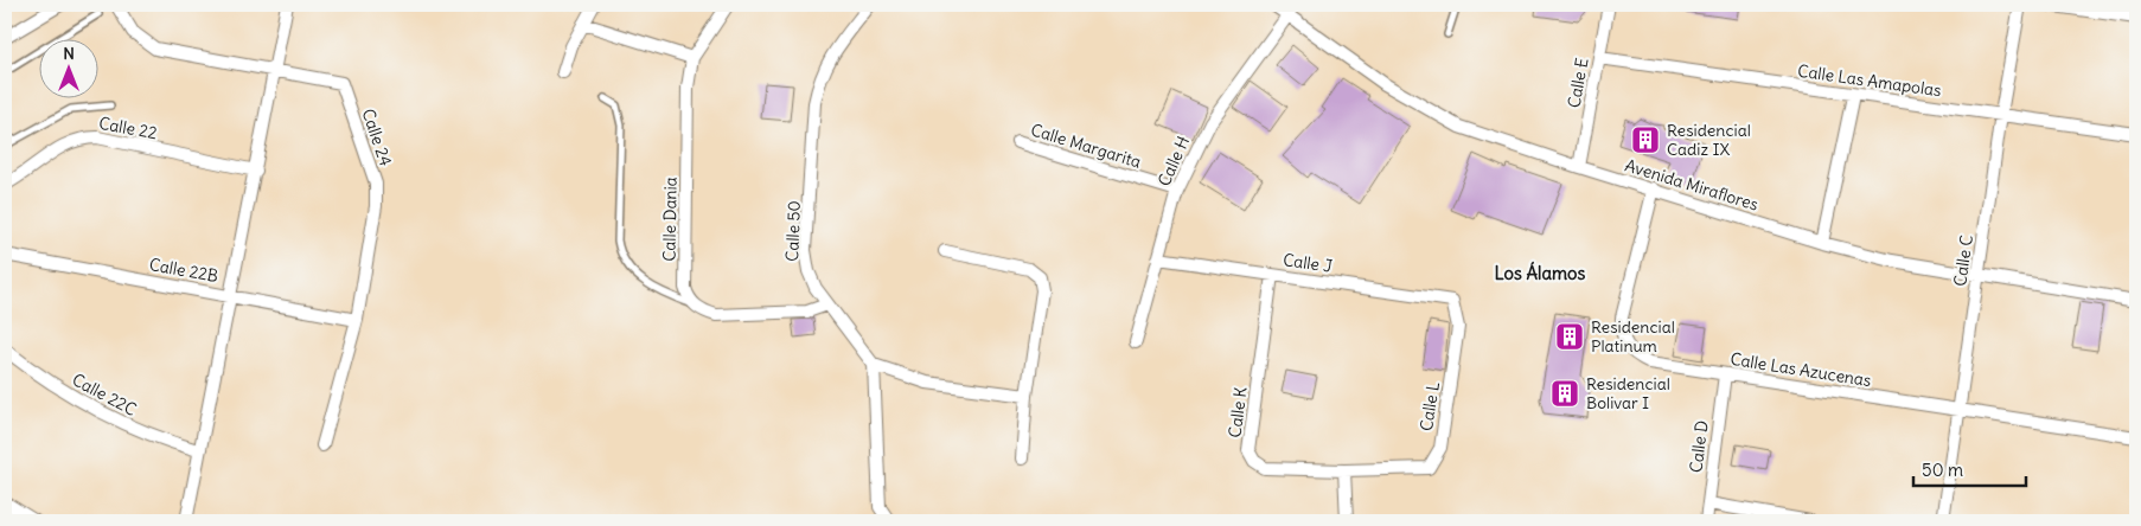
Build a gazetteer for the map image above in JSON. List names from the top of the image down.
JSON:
{
  "streets": {
    "street": [
      "Calle Las Amapolas",
      "Calle E",
      "Calle 22",
      "Calle 24",
      "Calle Margarita",
      "Calle H",
      "Avenida Miraflores",
      "Calle Dania",
      "Calle 50",
      "Calle C",
      "Calle J",
      "Calle 22B",
      "Calle Las Azucenas",
      "Calle 22C",
      "Calle L",
      "Calle K",
      "Calle D"
    ]
  },
  "crossings": [
    ["Calle Las Amapolas", "Calle E"],
    ["Calle Las Amapolas", "Calle C"],
    ["Calle E", "Avenida Miraflores"],
    ["Calle 24", "Calle 22B"],
    ["Calle Margarita", "Calle H"],
    ["Calle H", "Avenida Miraflores"],
    ["Calle H", "Calle J"],
    ["Avenida Miraflores", "Calle C"],
    ["Avenida Miraflores", "Calle Las Azucenas"],
    ["Calle C", "Calle Las Azucenas"],
    ["Calle J", "Calle L"],
    ["Calle J", "Calle K"],
    ["Calle Las Azucenas", "Calle D"],
    ["Calle L", "Calle K"]
  ],
  "districts": ["Los Álamos"],
  "places": {
    "building": ["Residencial Cadiz IX", "Residencial Platinum", "Residencial Bolivar I"]
  },
  "scale_bar": "50 m",
  "north": "top"
}
